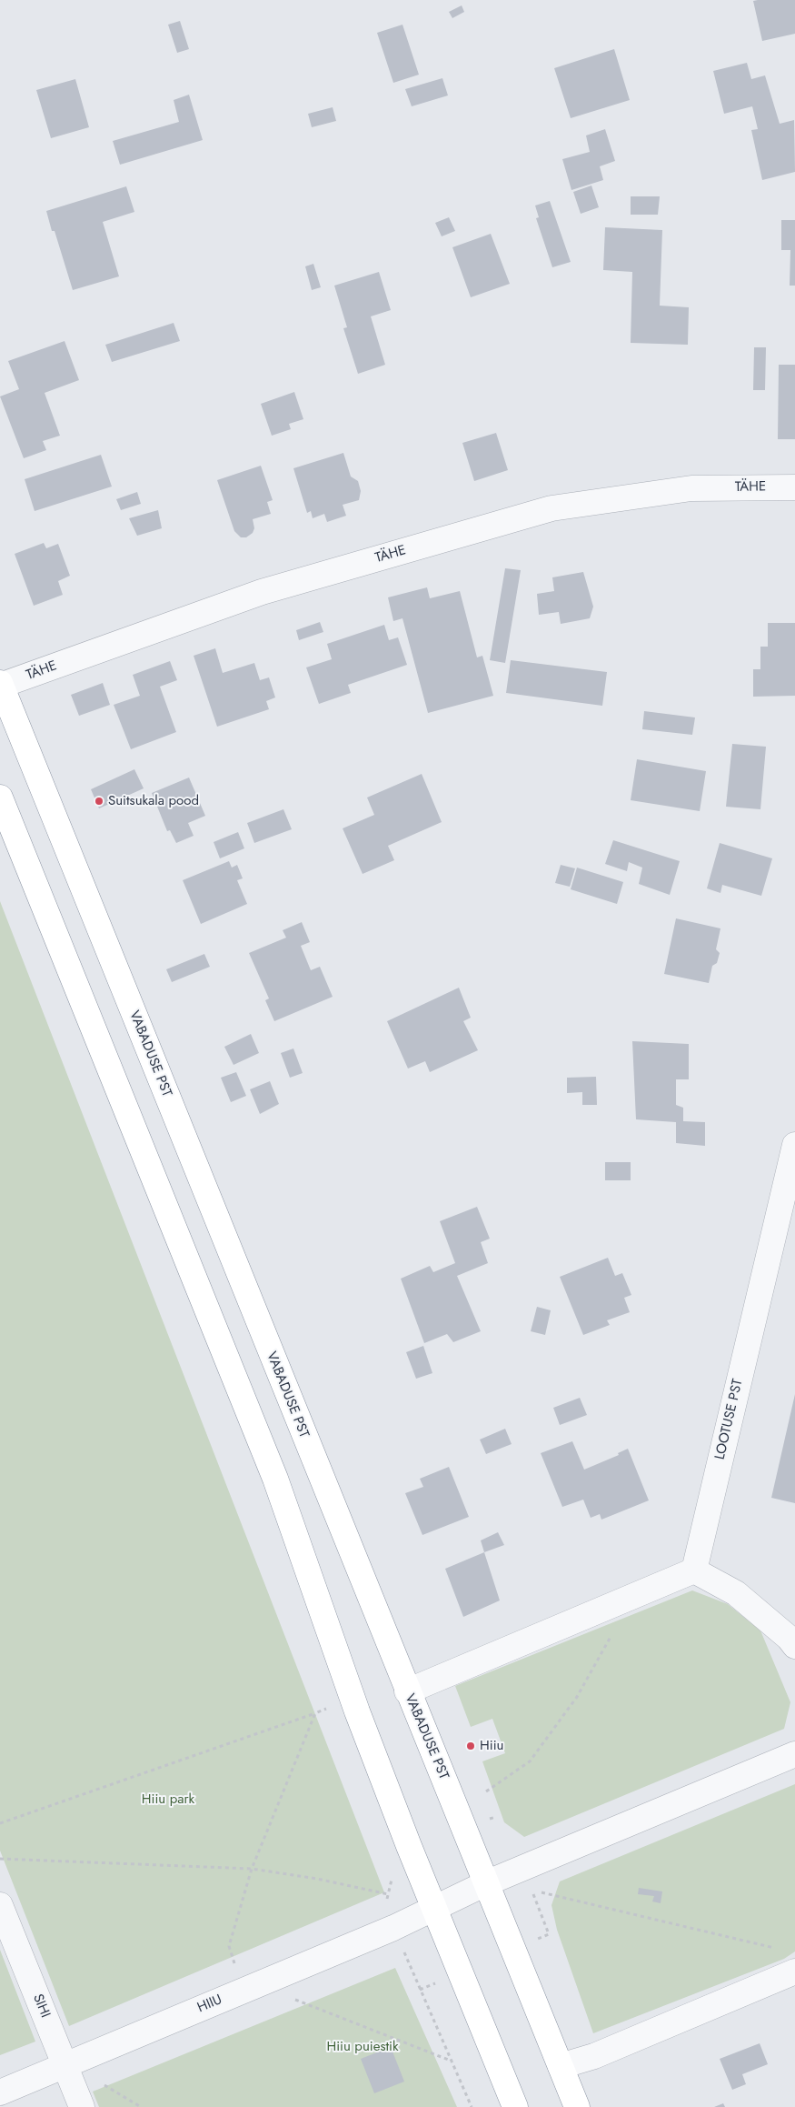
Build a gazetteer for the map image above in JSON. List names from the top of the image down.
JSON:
{
  "streets": {
    "highway": ["VABADUSE PST"],
    "street": [
      "TÄHE",
      "LOOTUSE PST",
      "HIIU",
      "SIHI"
    ]
  },
  "crossings": [
    ["TÄHE", "VABADUSE PST"],
    ["VABADUSE PST", "HIIU"],
    ["HIIU", "SIHI"]
  ],
  "parks": ["Hiiu park", "Hiiu puiestik"],
  "places": ["Suitsukala pood", "Hiiu"]
}
